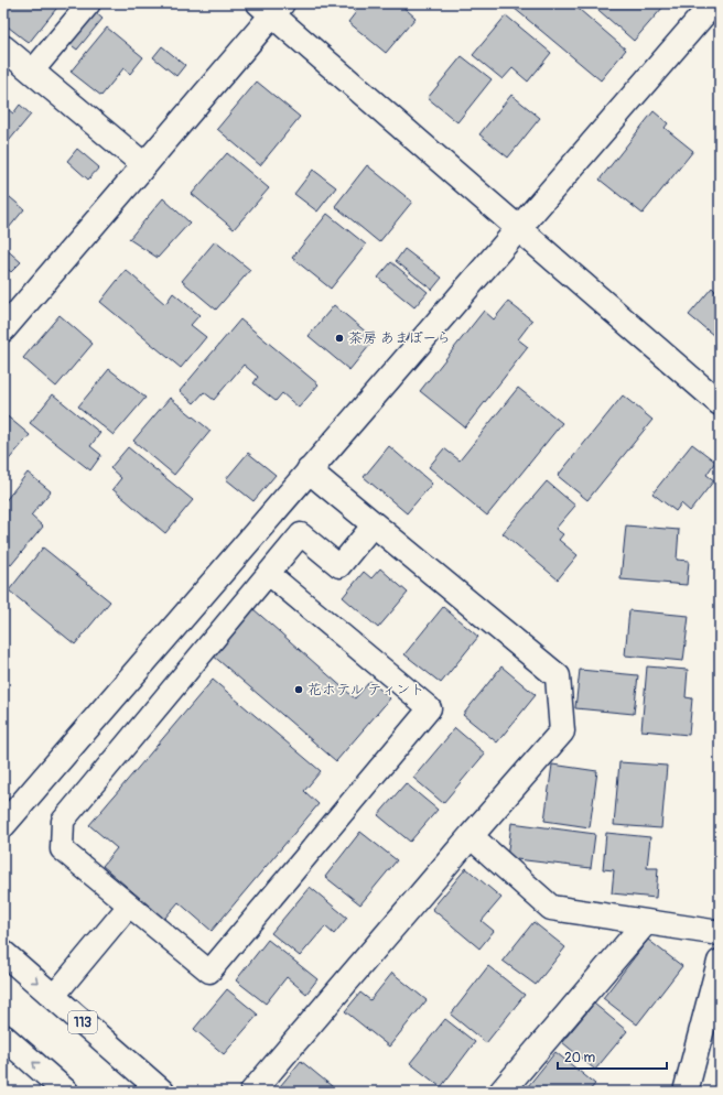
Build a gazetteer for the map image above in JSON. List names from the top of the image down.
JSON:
{
  "streets": {
    "street": ["113"]
  },
  "places": ["茶房 あまぽーら", "花ホテル ティント"],
  "scale_bar": "20 m"
}
